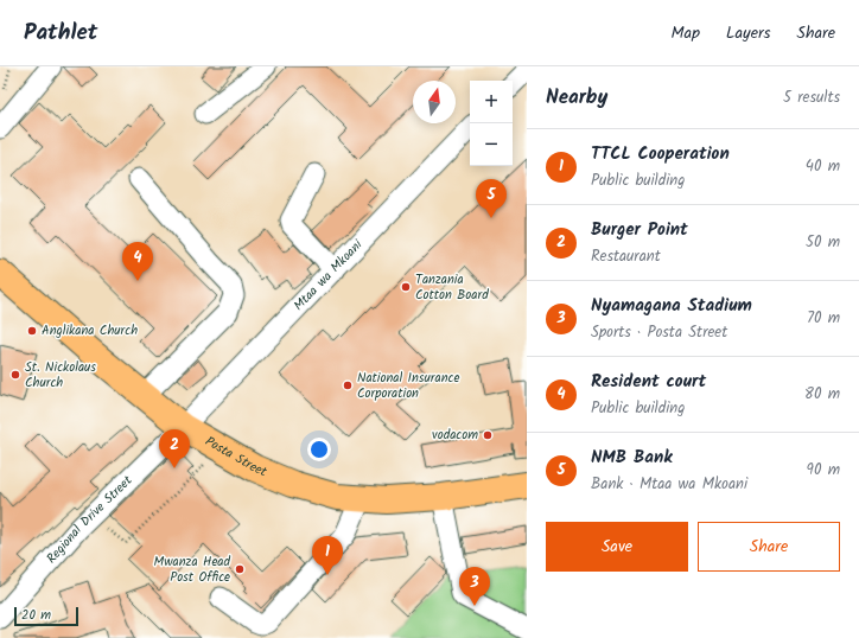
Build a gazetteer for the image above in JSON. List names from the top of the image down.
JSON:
{
  "streets": {
    "main road": ["Posta Street"],
    "street": ["Mtaa wa Mkoani", "Regional Drive Street"]
  },
  "crossings": [
    ["Mtaa wa Mkoani", "Posta Street"],
    ["Mtaa wa Mkoani", "Regional Drive Street"],
    ["Posta Street", "Regional Drive Street"]
  ],
  "places": [
    "Tanzania Cotton Board",
    "Anglikana Church",
    "St. Nickolaus Church",
    "National Insurance Corporation",
    "vodacom",
    "Mwanza Head Post Office"
  ],
  "scale_bar": "20 m",
  "north": "top",
  "page": {
    "header": "Pathlet",
    "nav": ["Map", "Layers", "Share"],
    "heading": ["Nearby", "5 results"],
    "map_buttons": ["+", "−"],
    "list": [
      {
        "mark": "1",
        "name": "TTCL Cooperation",
        "note": "Public building",
        "value": "40 m"
      },
      {
        "mark": "2",
        "name": "Burger Point",
        "note": "Restaurant",
        "value": "50 m"
      },
      {
        "mark": "3",
        "name": "Nyamagana Stadium",
        "note": "Sports · Posta Street",
        "value": "70 m"
      },
      {
        "mark": "4",
        "name": "Resident court",
        "note": "Public building",
        "value": "80 m"
      },
      {
        "mark": "5",
        "name": "NMB Bank",
        "note": "Bank · Mtaa wa Mkoani",
        "value": "90 m"
      }
    ],
    "pins": [
      "5",
      "4",
      "2",
      "1",
      "3"
    ],
    "buttons": ["Save", "Share"],
    "scale": "20 m"
  }
}
